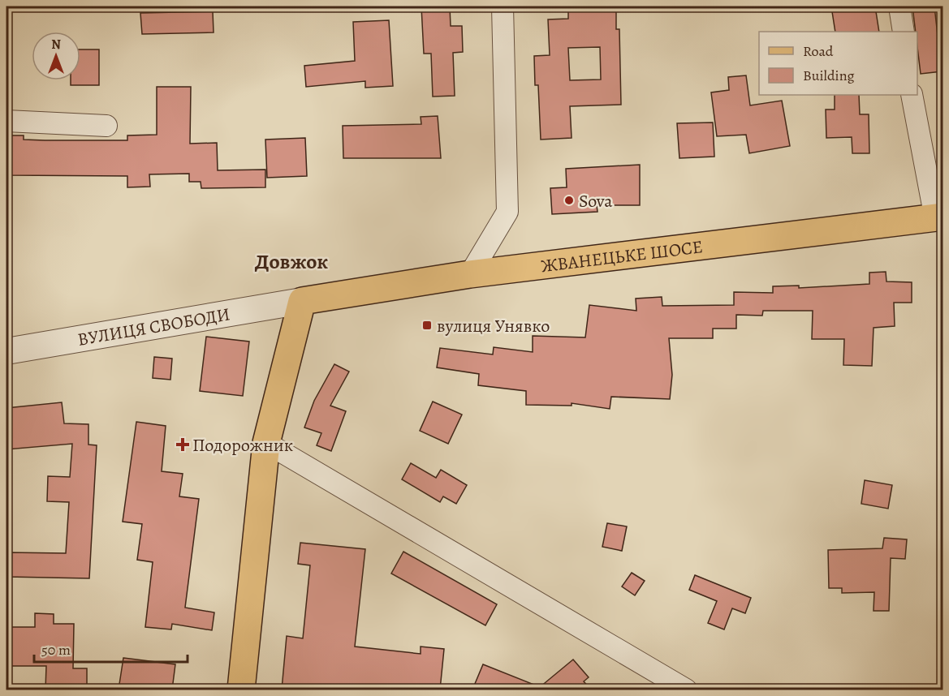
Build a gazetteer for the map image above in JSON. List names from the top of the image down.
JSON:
{
  "streets": {
    "main road": ["ЖВАНЕЦЬКЕ ШОСЕ"],
    "street": ["ВУЛИЦЯ СВОБОДИ"]
  },
  "crossings": [
    ["ЖВАНЕЦЬКЕ ШОСЕ", "ВУЛИЦЯ СВОБОДИ"]
  ],
  "districts": ["Довжок"],
  "places": {
    "other": ["Sova"],
    "transit": ["вулиця Унявко"],
    "health": ["Подорожник"]
  },
  "legend": ["Road", "Building"],
  "scale_bar": "50 m",
  "north": "top"
}
